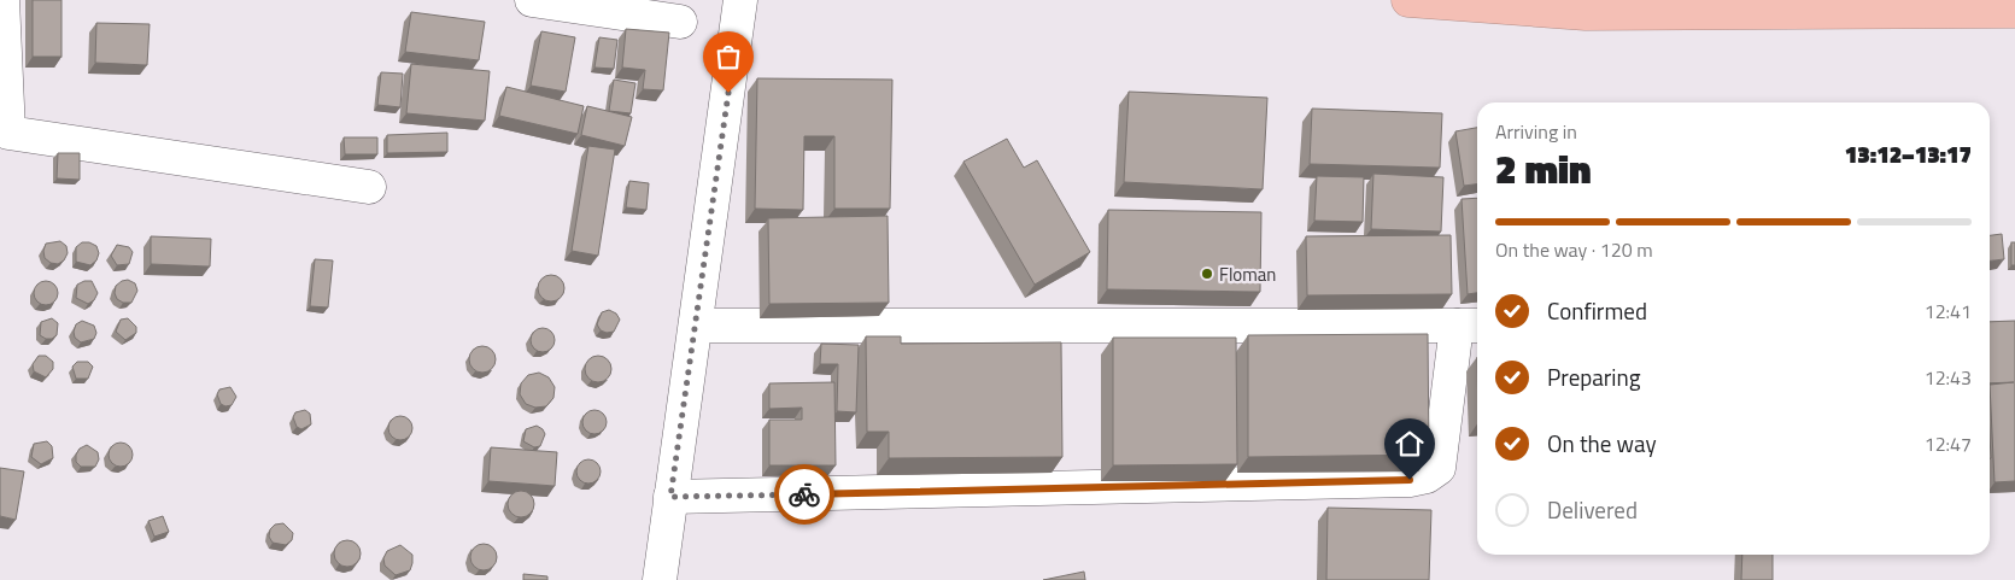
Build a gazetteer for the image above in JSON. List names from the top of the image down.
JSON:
{
  "places": ["Floman"],
  "page": {
    "heading": ["2 min", "Arriving in", "13:12–13:17"],
    "bar": "On the way · 120 m",
    "list": [
      ["Confirmed", "12:41"],
      ["Preparing", "12:43"],
      ["On the way", "12:47"],
      "Delivered"
    ]
  }
}
